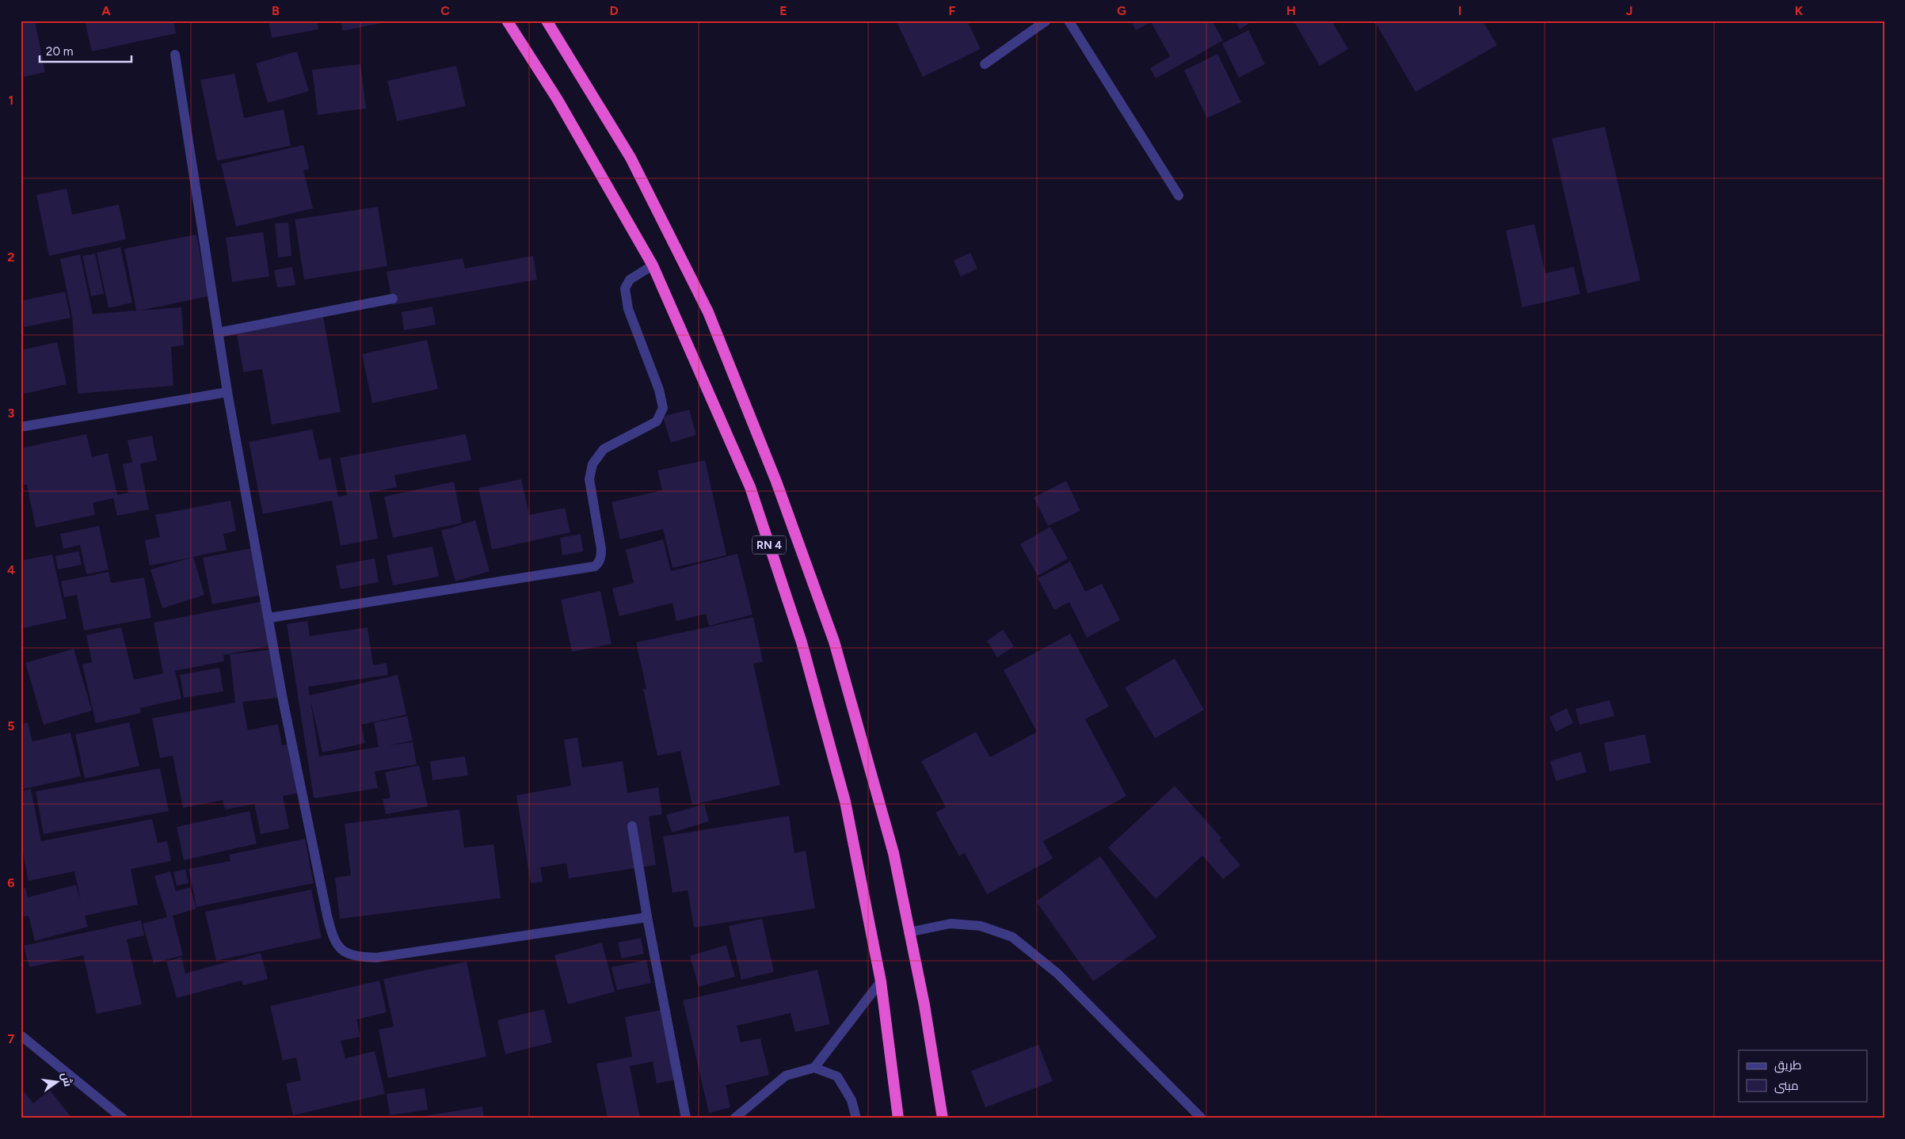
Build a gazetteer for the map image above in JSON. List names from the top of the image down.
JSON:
{
  "streets": {
    "highway": ["RN 4"]
  },
  "legend": ["طريق", "مبنى"],
  "scale_bar": "20 m",
  "north": "right",
  "grid": {
    "columns": [
      "A",
      "B",
      "C",
      "D",
      "E",
      "F",
      "G",
      "H",
      "I",
      "J",
      "K"
    ],
    "rows": [
      "1",
      "2",
      "3",
      "4",
      "5",
      "6",
      "7"
    ]
  }
}
